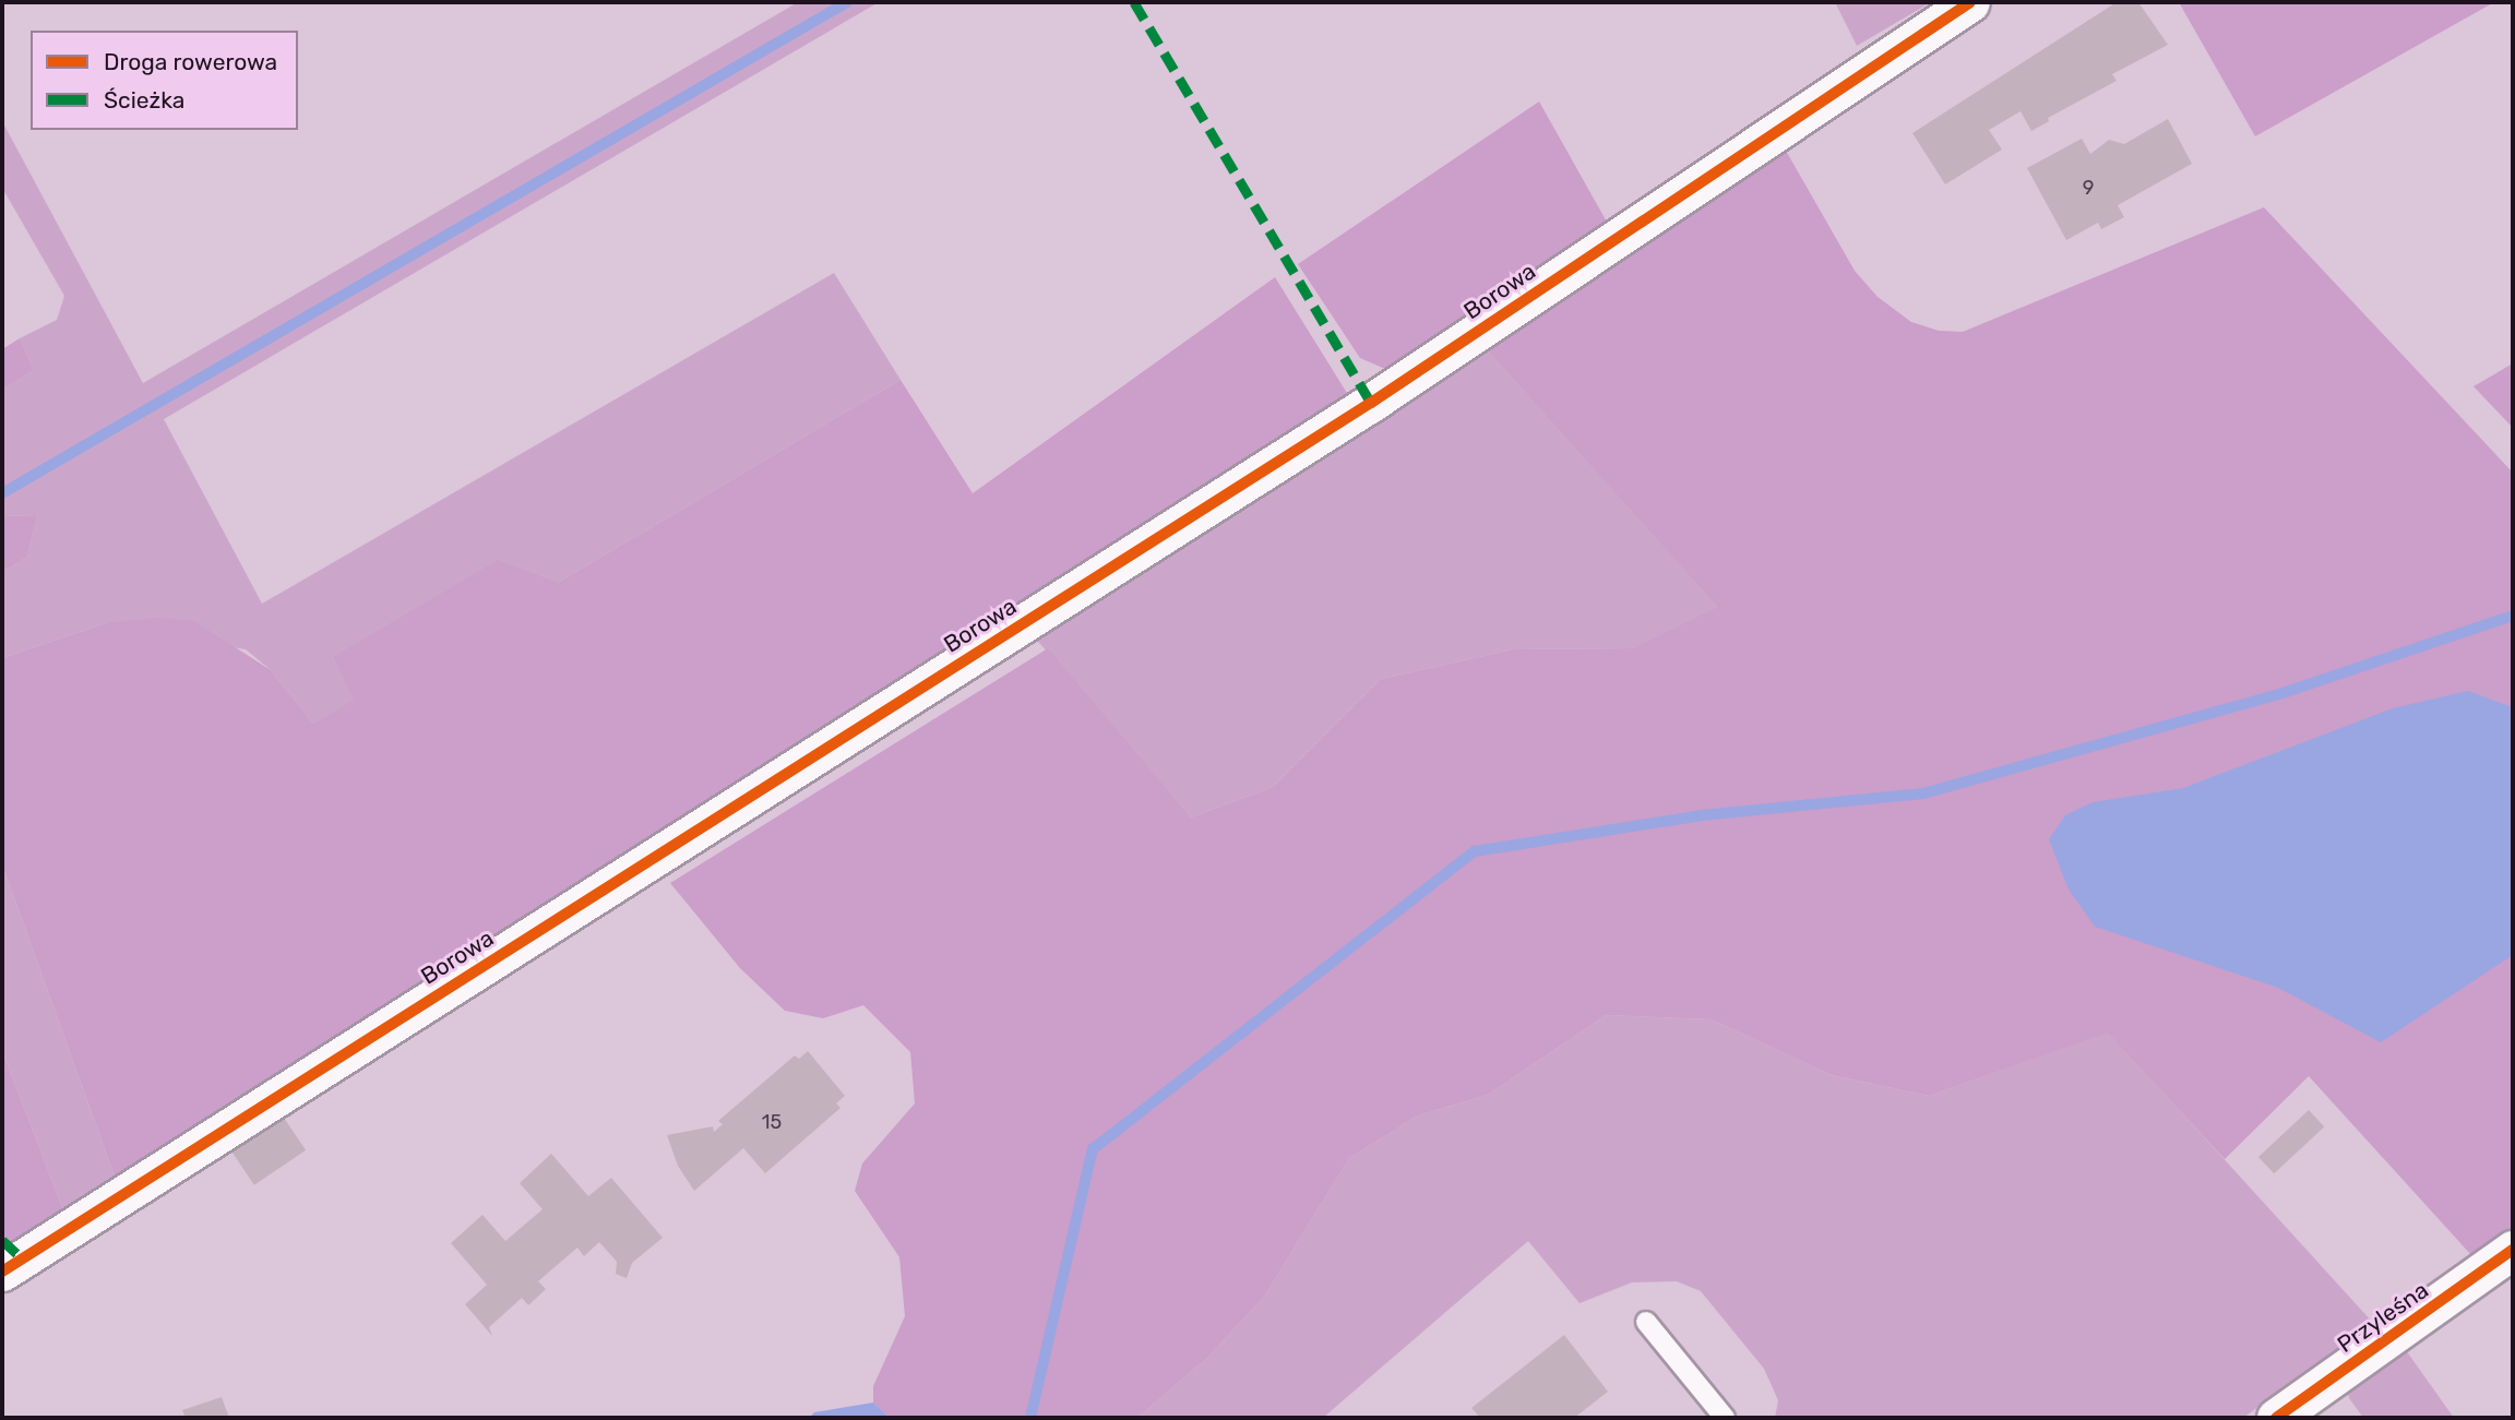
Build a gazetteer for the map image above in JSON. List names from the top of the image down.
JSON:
{
  "streets": {
    "street": ["Borowa", "Przyleśna"]
  },
  "house_numbers": ["9", "15"],
  "legend": ["Droga rowerowa", "Ścieżka"]
}
